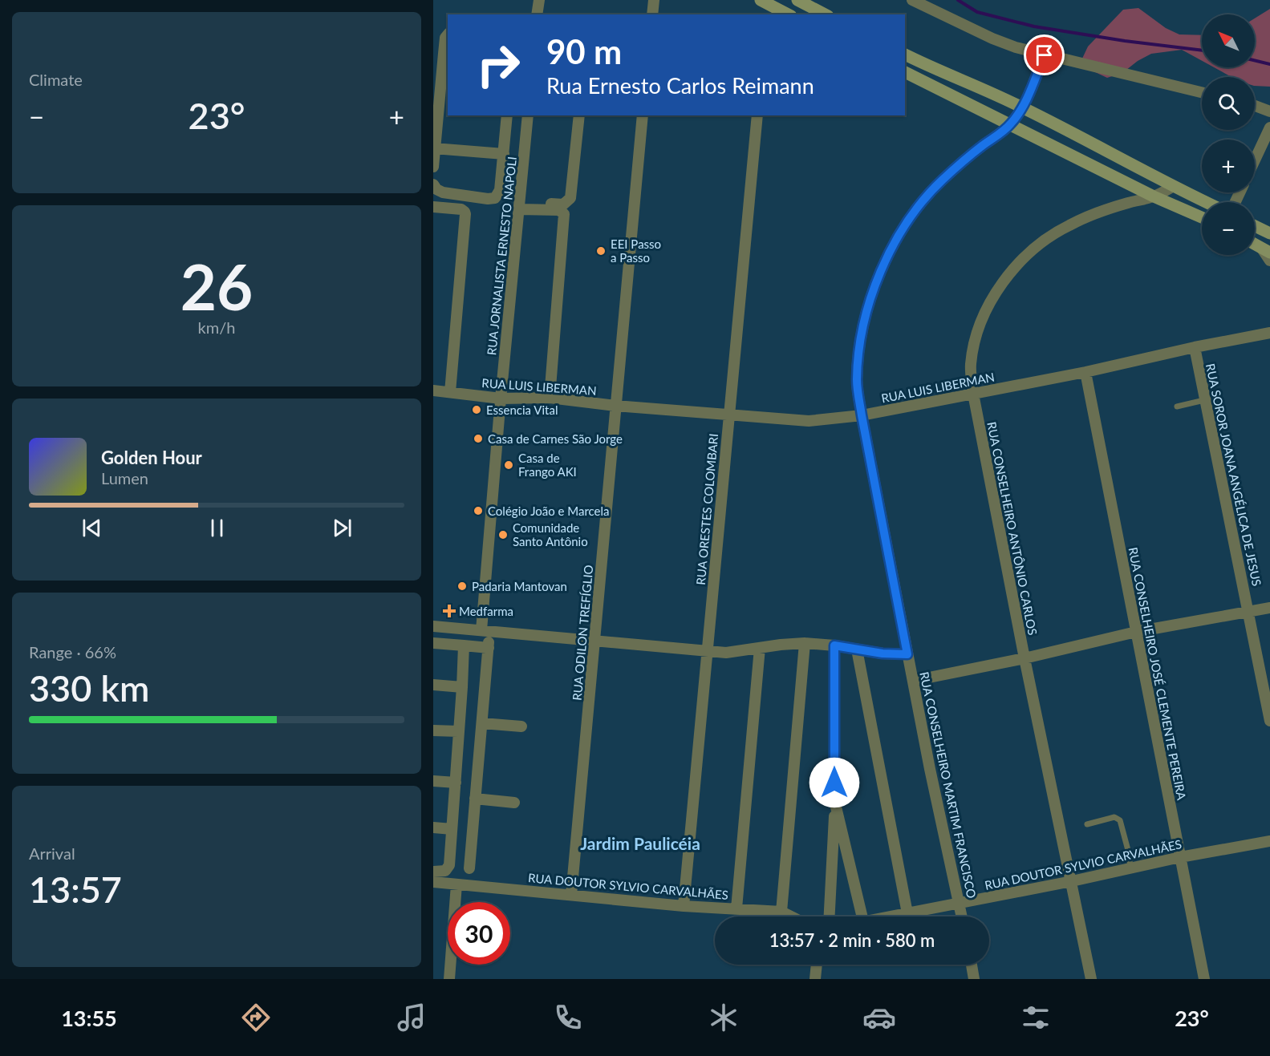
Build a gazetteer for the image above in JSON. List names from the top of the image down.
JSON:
{
  "streets": {
    "street": [
      "RUA JORNALISTA ERNESTO NAPOLI",
      "RUA LUIS LIBERMAN",
      "RUA SOROR JOANA ANGÉLICA DE JESUS",
      "RUA ORESTES COLOMBARI",
      "RUA CONSELHEIRO ANTÔNIO CARLOS",
      "RUA ODILON TREFÍGLIO",
      "RUA CONSELHEIRO JOSÉ CLEMENTE PEREIRA",
      "RUA CONSELHEIRO MARTIM FRANCISCO",
      "RUA DOUTOR SYLVIO CARVALHÃES"
    ]
  },
  "crossings": [
    ["RUA JORNALISTA ERNESTO NAPOLI", "RUA LUIS LIBERMAN"],
    ["RUA LUIS LIBERMAN", "RUA SOROR JOANA ANGÉLICA DE JESUS"],
    ["RUA LUIS LIBERMAN", "RUA ORESTES COLOMBARI"],
    ["RUA LUIS LIBERMAN", "RUA CONSELHEIRO ANTÔNIO CARLOS"],
    ["RUA LUIS LIBERMAN", "RUA ODILON TREFÍGLIO"],
    ["RUA LUIS LIBERMAN", "RUA CONSELHEIRO JOSÉ CLEMENTE PEREIRA"],
    ["RUA LUIS LIBERMAN", "RUA CONSELHEIRO MARTIM FRANCISCO"],
    ["RUA ORESTES COLOMBARI", "RUA DOUTOR SYLVIO CARVALHÃES"],
    ["RUA CONSELHEIRO ANTÔNIO CARLOS", "RUA DOUTOR SYLVIO CARVALHÃES"],
    ["RUA ODILON TREFÍGLIO", "RUA DOUTOR SYLVIO CARVALHÃES"],
    ["RUA CONSELHEIRO JOSÉ CLEMENTE PEREIRA", "RUA DOUTOR SYLVIO CARVALHÃES"],
    ["RUA CONSELHEIRO MARTIM FRANCISCO", "RUA DOUTOR SYLVIO CARVALHÃES"]
  ],
  "districts": ["Jardim Paulicéia"],
  "places": {
    "other": [
      "EEI Passo a Passo",
      "Essencia Vital",
      "Casa de Carnes São Jorge",
      "Casa de Frango AKI",
      "Colégio João e Marcela",
      "Comunidade Santo Antônio",
      "Padaria Mantovan"
    ],
    "health": ["Medfarma"]
  },
  "north": "top left",
  "page": {
    "tile": [
      "Climate",
      ["26", "km/h"],
      ["Range · 66%", "330 km"],
      ["Arrival", "13:57"]
    ],
    "map_buttons": ["+", "−"],
    "turn": ["90 m", "Rua Ernesto Carlos Reimann"],
    "heat": ["−", "23°", "+"],
    "song": ["Golden Hour", "Lumen"],
    "limit": "30",
    "trip": "13:57 · 2 min · 580 m",
    "tabs": ["13:55", "23°"]
  }
}
